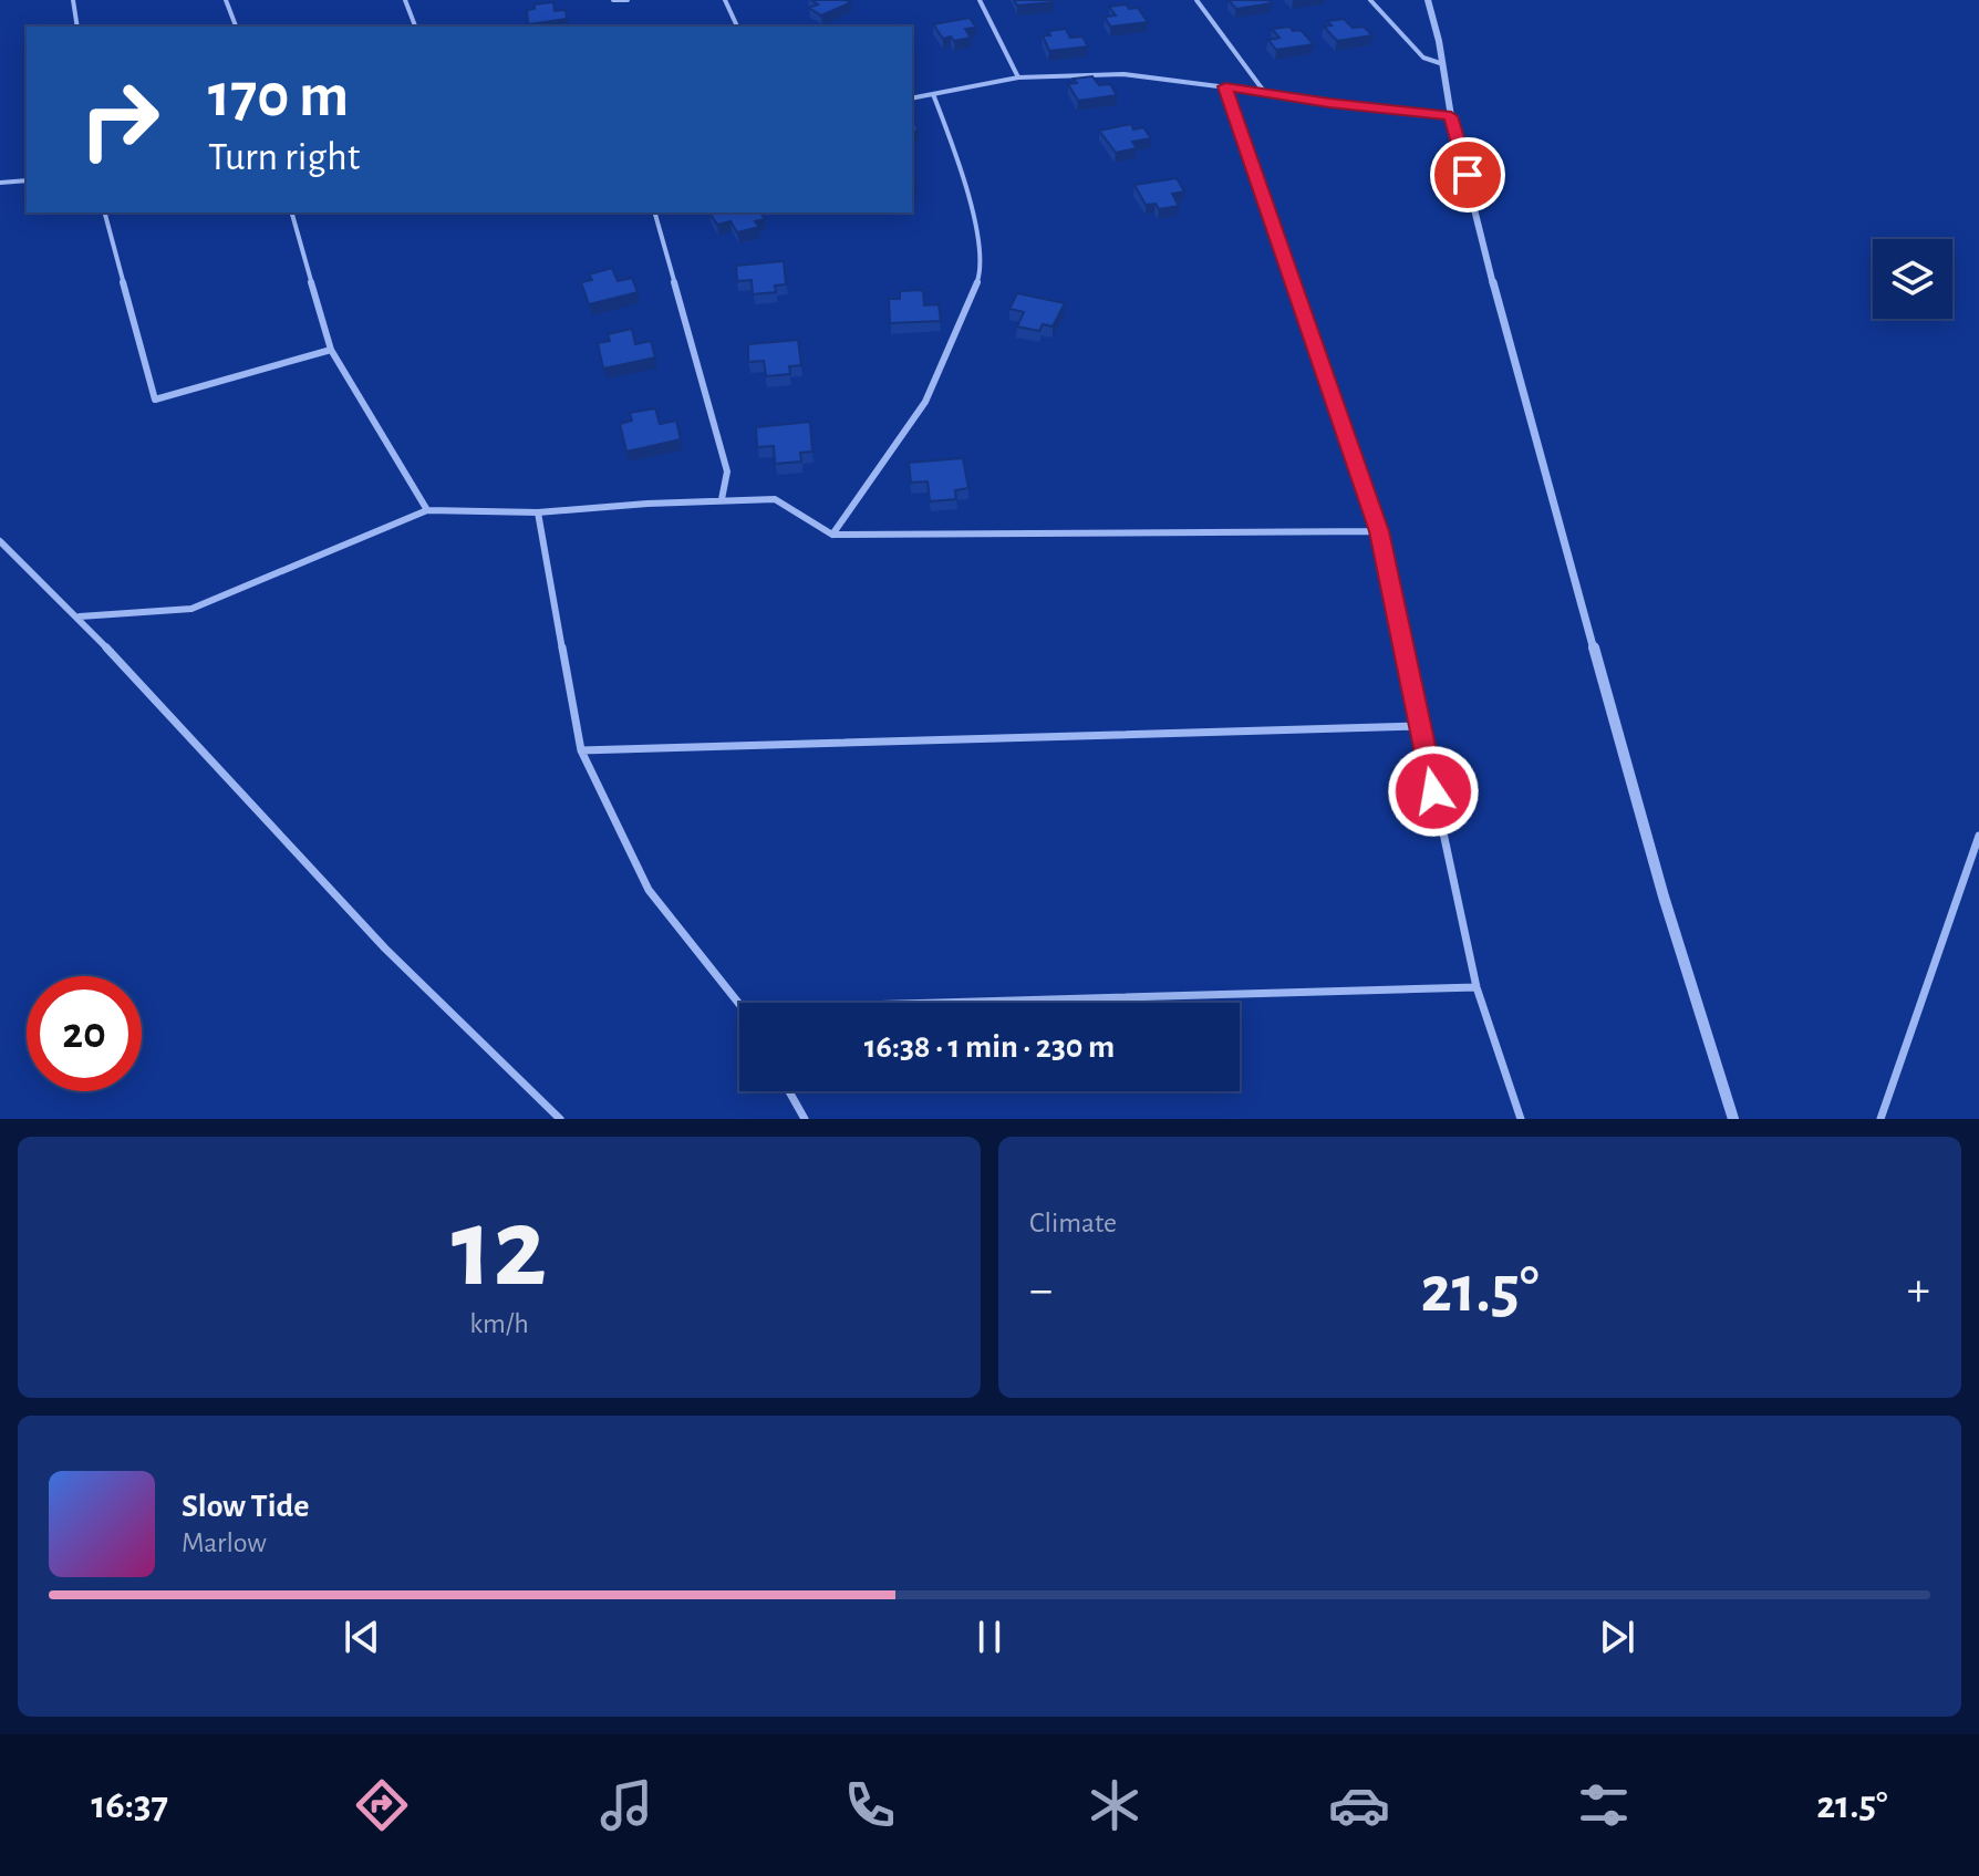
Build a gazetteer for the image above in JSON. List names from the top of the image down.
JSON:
{
  "page": {
    "turn": ["170 m", "Turn right"],
    "limit": "20",
    "trip": "16:38 · 1 min · 230 m",
    "tile": [
      ["12", "km/h"],
      "Climate"
    ],
    "heat": ["−", "21.5°", "+"],
    "song": ["Slow Tide", "Marlow"],
    "tabs": ["16:37", "21.5°"]
  }
}
